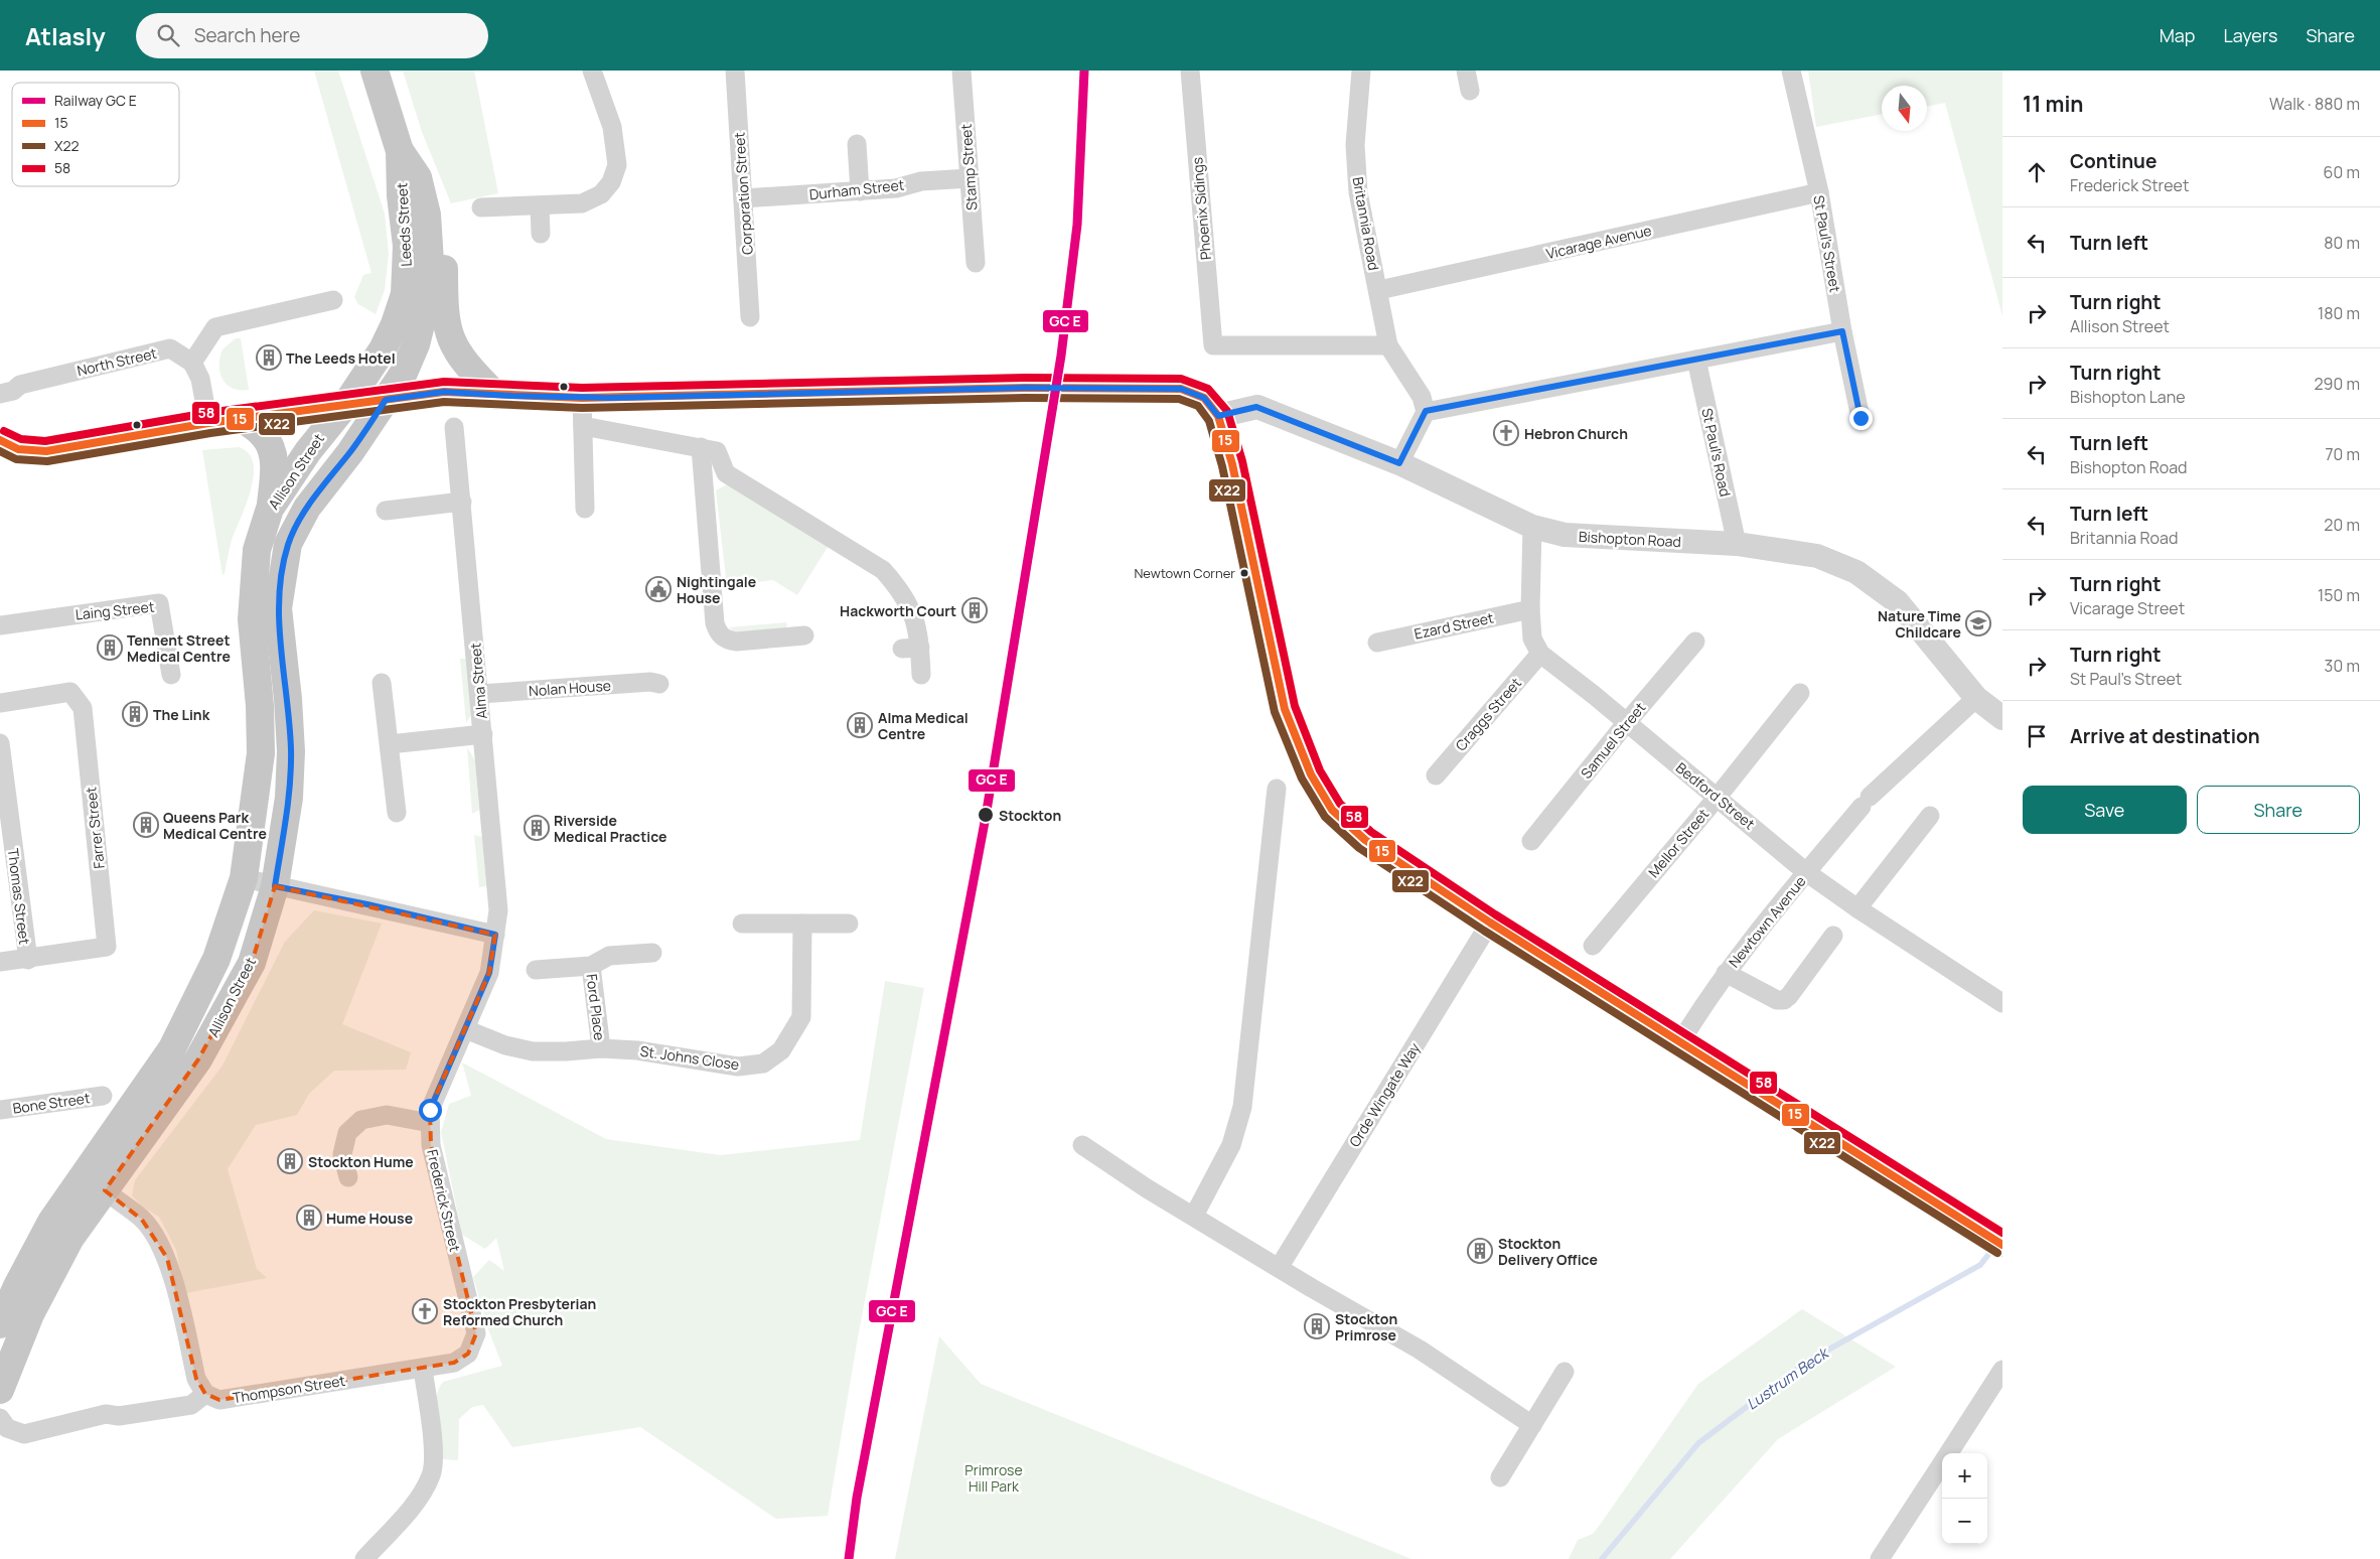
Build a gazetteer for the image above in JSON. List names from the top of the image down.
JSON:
{
  "streets": {
    "main road": ["Leeds Street", "Allison Street"],
    "street": [
      "Stamp Street",
      "Durham Street",
      "Corporation Street",
      "Phoenix Sidings",
      "Britannia Road",
      "Vicarage Avenue",
      "St Paul's Street",
      "North Street",
      "St Paul's Road",
      "Bishopton Road",
      "Laing Street",
      "Ezard Street",
      "Alma Street",
      "Nolan House",
      "Craggs Street",
      "Samuel Street",
      "Bedford Street",
      "Farrer Street",
      "Mellor Street",
      "Thomas Street",
      "Newtown Avenue",
      "Ford Place",
      "St. Johns Close",
      "Orde Wingate Way",
      "Bone Street",
      "Frederick Street",
      "Thompson Street"
    ]
  },
  "crossings": [
    ["Stamp Street", "Durham Street"],
    ["Durham Street", "Corporation Street"],
    ["Phoenix Sidings", "Britannia Road"],
    ["Britannia Road", "Vicarage Avenue"],
    ["Leeds Street", "Allison Street"],
    ["Vicarage Avenue", "St Paul's Street"],
    ["St Paul's Road", "Bishopton Road"],
    ["Bishopton Road", "Newtown Avenue"],
    ["Alma Street", "Nolan House"],
    ["Alma Street", "Frederick Street"],
    ["Craggs Street", "Bedford Street"],
    ["Samuel Street", "Bedford Street"],
    ["Bedford Street", "Mellor Street"],
    ["Bedford Street", "Newtown Avenue"],
    ["Farrer Street", "Thomas Street"],
    ["Ford Place", "St. Johns Close"],
    ["St. Johns Close", "Frederick Street"],
    ["Frederick Street", "Thompson Street"]
  ],
  "water": ["Lustrum Beck"],
  "parks": ["Primrose Hill Park"],
  "places": {
    "building": [
      "The Leeds Hotel",
      "Hackworth Court",
      "Tennent Street Medical Centre",
      "The Link",
      "Alma Medical Centre",
      "Queens Park Medical Centre",
      "Riverside Medical Practice",
      "Stockton Hume",
      "Hume House",
      "Stockton Delivery Office",
      "Stockton Primrose"
    ],
    "church": ["Hebron Church", "Stockton Presbyterian Reformed Church"],
    "other": ["Newtown Corner", "Stockton"],
    "public building": ["Nightingale House"],
    "school or university": ["Nature Time Childcare"]
  },
  "lines": ["transit line 58", "transit line 15", "transit line X22"],
  "legend": [
    "Railway GC E",
    "15",
    "X22",
    "58"
  ],
  "north": "bottom",
  "page": {
    "header": "Atlasly",
    "search": "Search here",
    "nav": ["Map", "Layers", "Share"],
    "heading": ["11 min", "Walk · 880 m"],
    "list": [
      ["Continue", "Frederick Street", "60 m"],
      ["Turn left", "80 m"],
      ["Turn right", "Allison Street", "180 m"],
      ["Turn right", "Bishopton Lane", "290 m"],
      ["Turn left", "Bishopton Road", "70 m"],
      ["Turn left", "Britannia Road", "20 m"],
      ["Turn right", "Vicarage Street", "150 m"],
      ["Turn right", "St Paul's Street", "30 m"],
      "Arrive at destination"
    ],
    "buttons": ["Save", "Share"],
    "map_buttons": ["+", "−"]
  }
}
